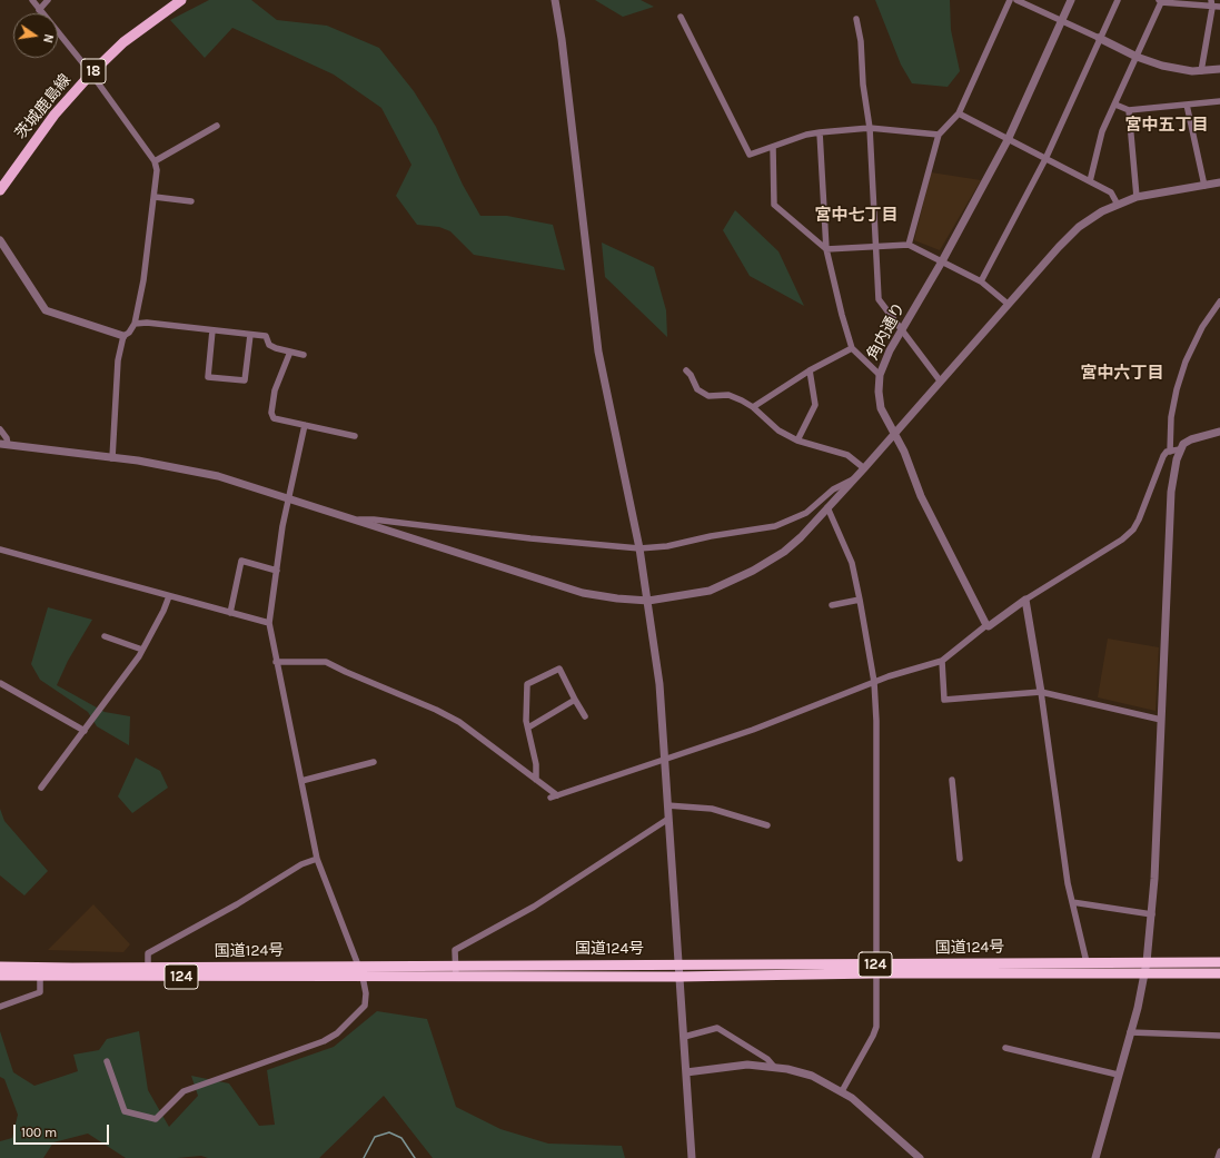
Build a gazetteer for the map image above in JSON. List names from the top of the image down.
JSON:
{
  "streets": {
    "highway": ["国道124号", "124"],
    "main road": ["18", "茨城鹿島線"],
    "street": ["角内通り"]
  },
  "districts": ["宮中五丁目", "宮中七丁目", "宮中六丁目"],
  "scale_bar": "100 m",
  "north": "right"
}
